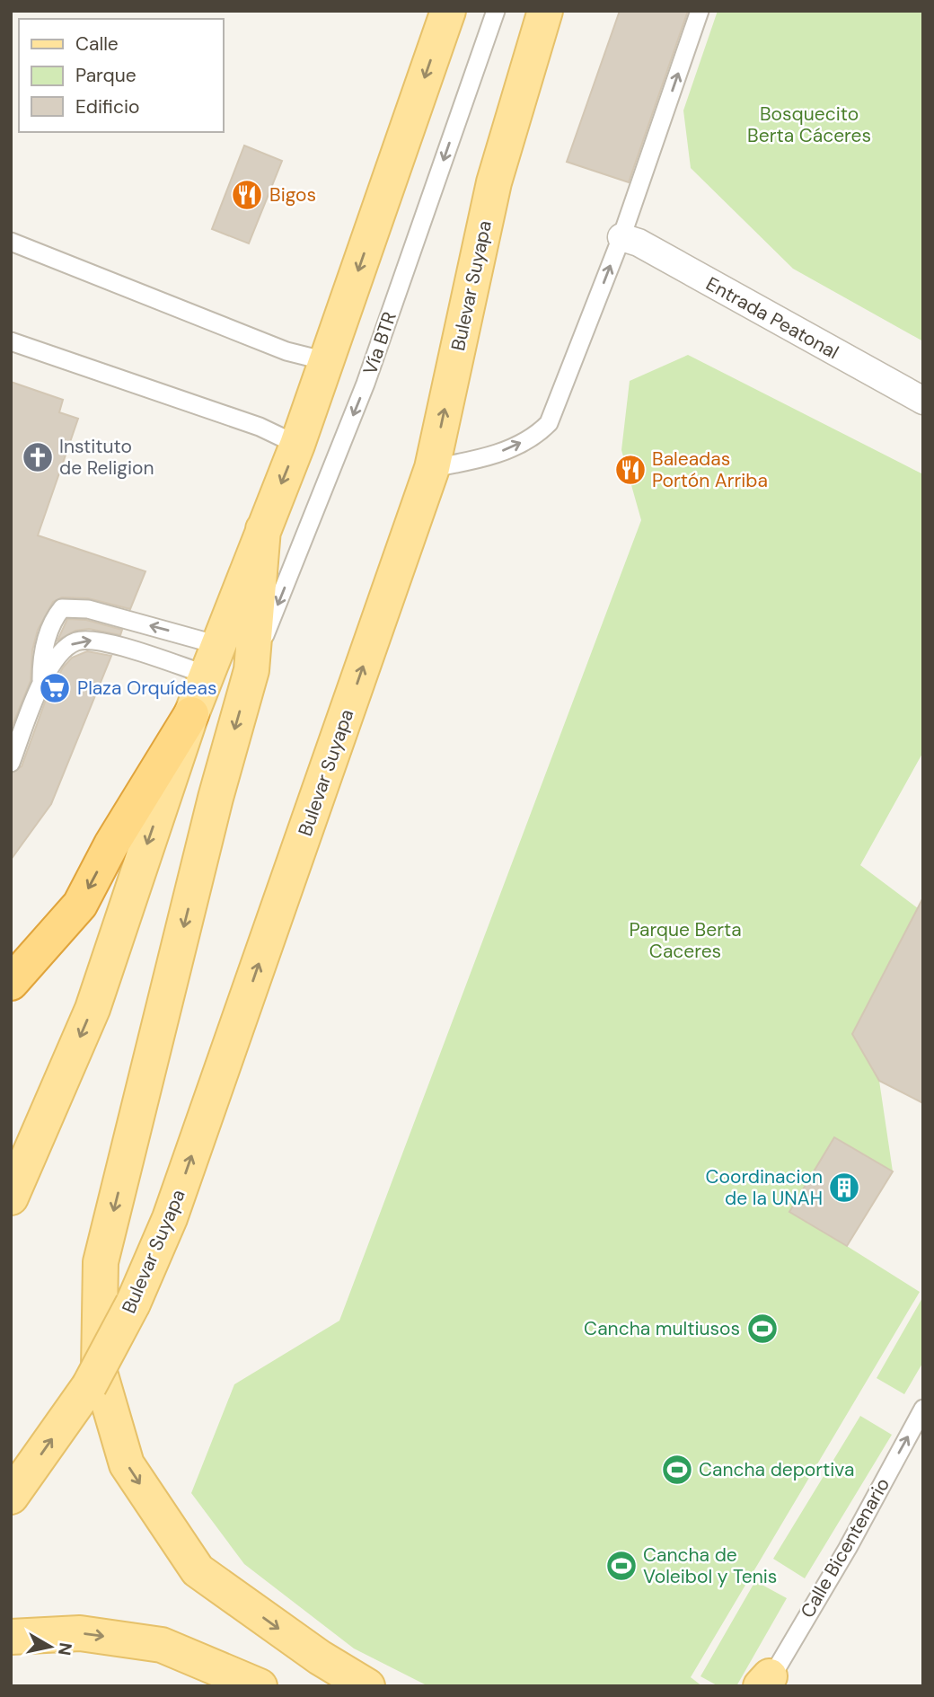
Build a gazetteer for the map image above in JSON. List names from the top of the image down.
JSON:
{
  "streets": {
    "main road": ["Bulevar Suyapa"],
    "street": ["Entrada Peatonal"],
    "lane": ["Vía BTR", "Calle Bicentenario"]
  },
  "one_way": ["Vía BTR", "Calle Bicentenario"],
  "parks": ["Bosquecito Berta Cáceres", "Parque Berta Caceres"],
  "places": {
    "restaurant": ["Bigos", "Baleadas Portón Arriba"],
    "church": ["Instituto de Religion"],
    "supermarket": ["Plaza Orquídeas"],
    "building": ["Coordinacion de la UNAH"],
    "sports": ["Cancha multiusos", "Cancha deportiva", "Cancha de Voleibol y Tenis"]
  },
  "legend": ["Calle", "Parque", "Edificio"],
  "north": "right"
}
